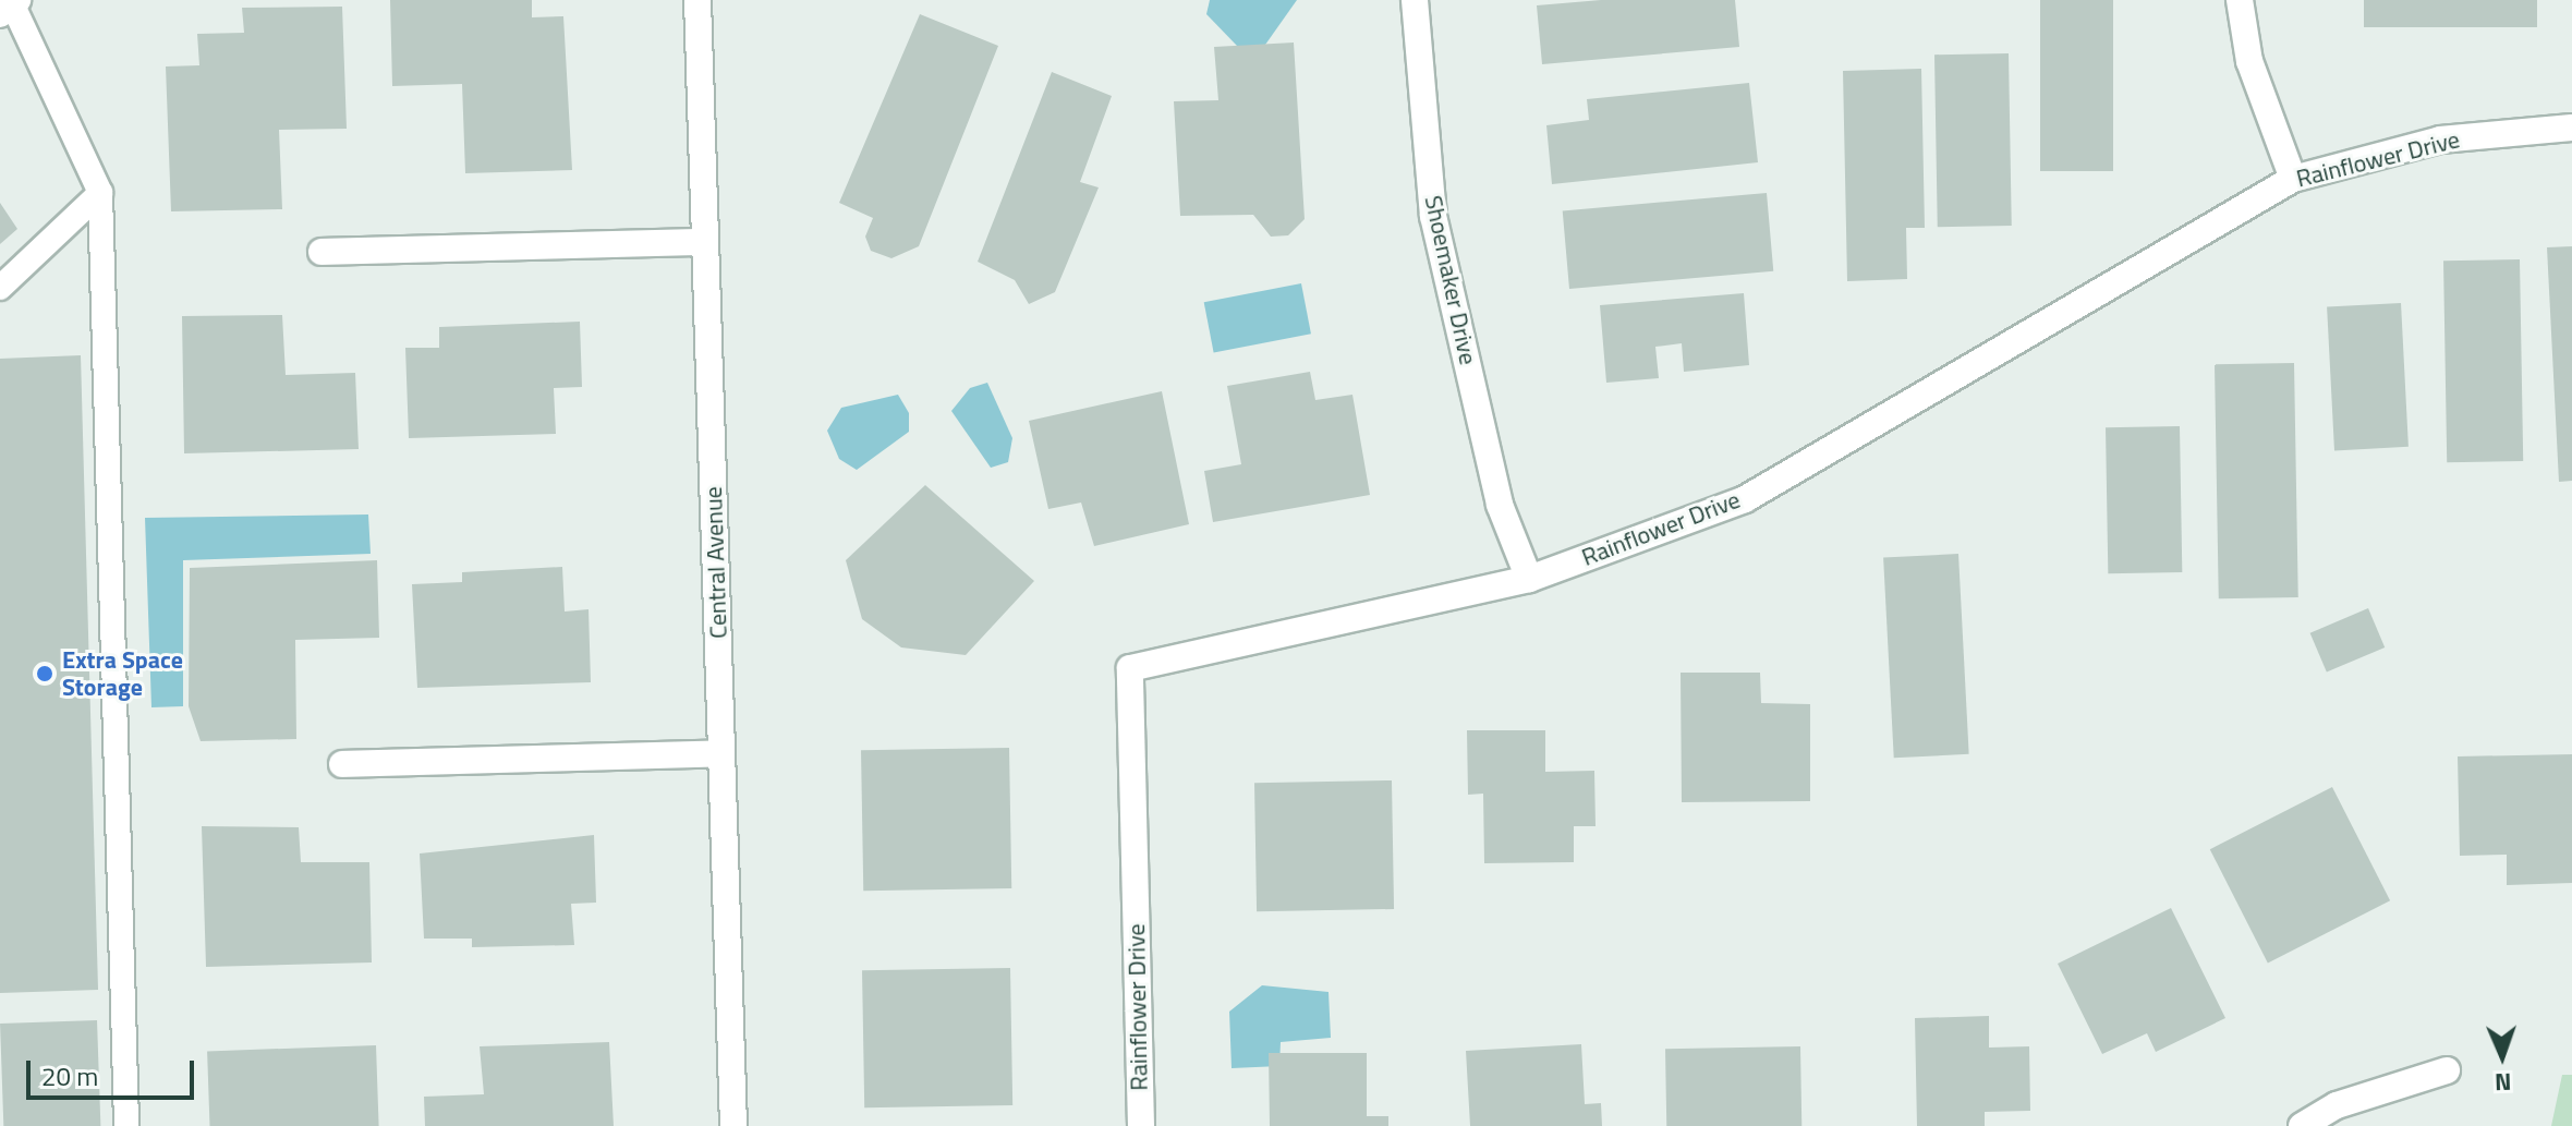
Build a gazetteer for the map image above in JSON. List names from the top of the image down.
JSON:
{
  "streets": {
    "street": ["Rainflower Drive", "Shoemaker Drive", "Central Avenue"]
  },
  "crossings": [
    ["Rainflower Drive", "Shoemaker Drive"]
  ],
  "places": ["Extra Space Storage"],
  "scale_bar": "20 m",
  "north": "bottom"
}
